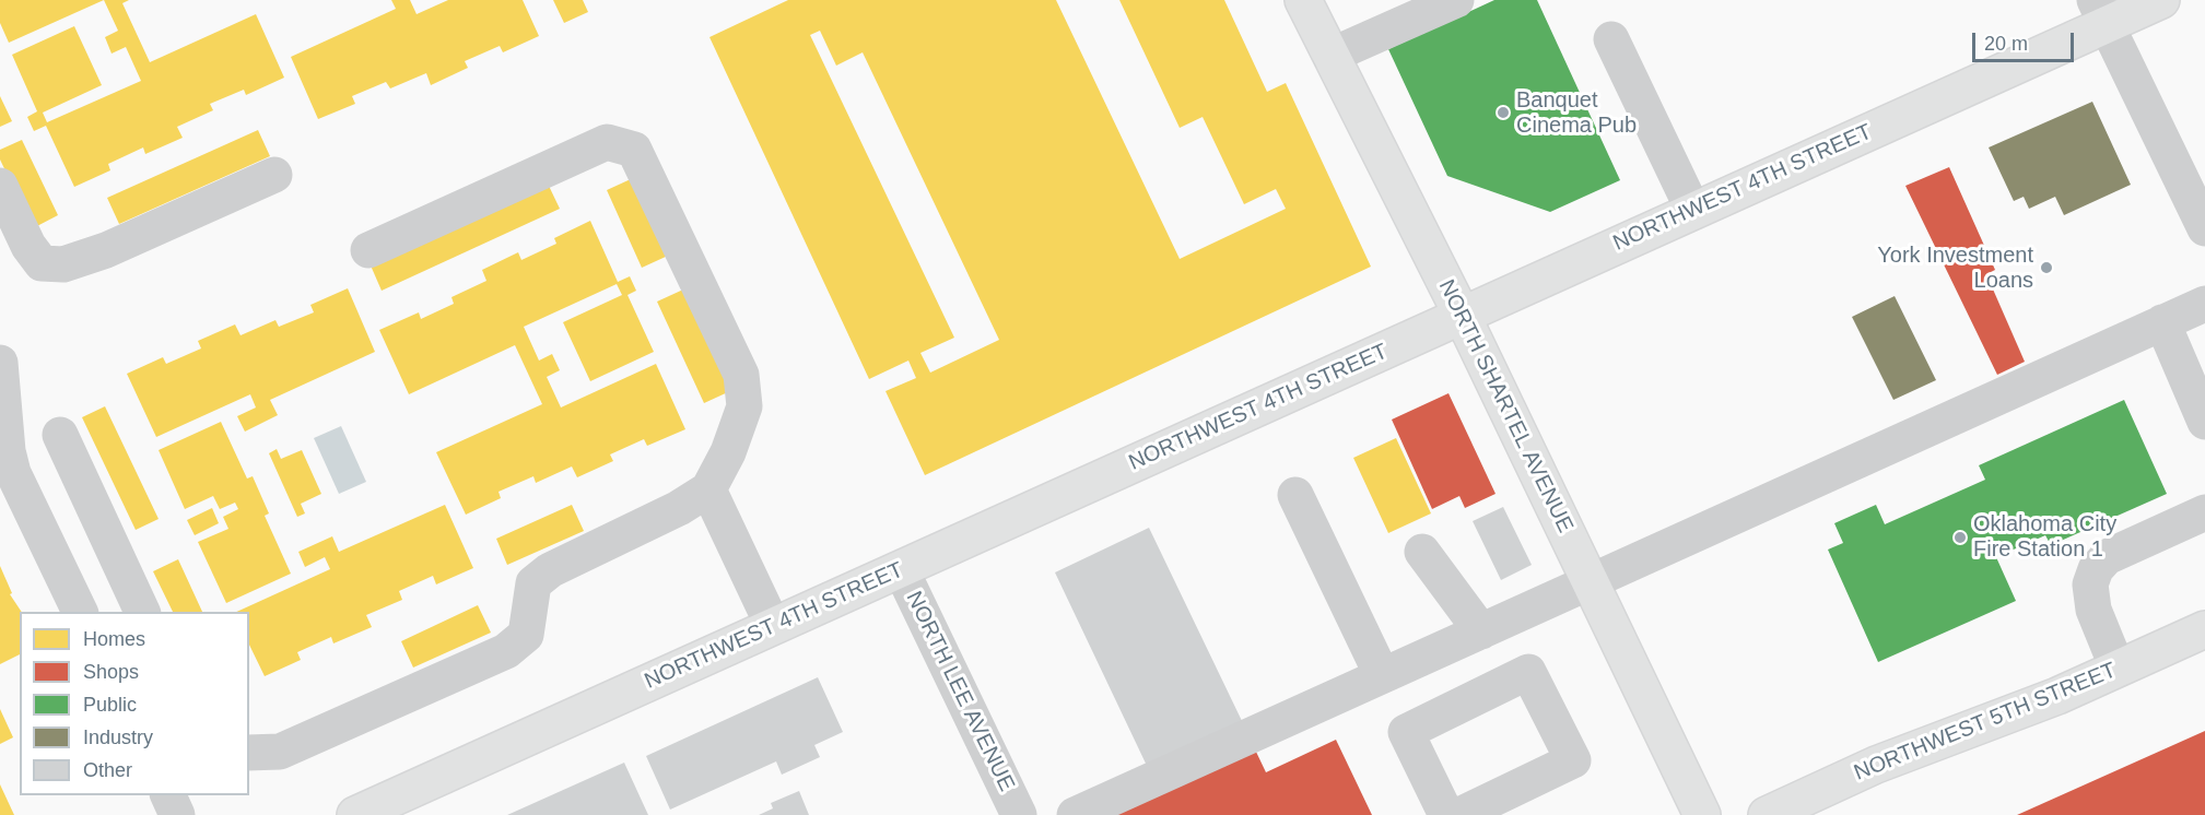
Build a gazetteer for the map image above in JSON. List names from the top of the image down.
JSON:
{
  "streets": {
    "main road": ["NORTHWEST 4TH STREET", "NORTH SHARTEL AVENUE", "NORTHWEST 5TH STREET"],
    "street": ["NORTH LEE AVENUE"]
  },
  "crossings": [
    ["NORTHWEST 4TH STREET", "NORTH SHARTEL AVENUE"],
    ["NORTHWEST 4TH STREET", "NORTH LEE AVENUE"]
  ],
  "places": ["Banquet Cinema Pub", "York Investment Loans", "Oklahoma City Fire Station 1"],
  "legend": [
    "Homes",
    "Shops",
    "Public",
    "Industry",
    "Other"
  ],
  "scale_bar": "20 m"
}
